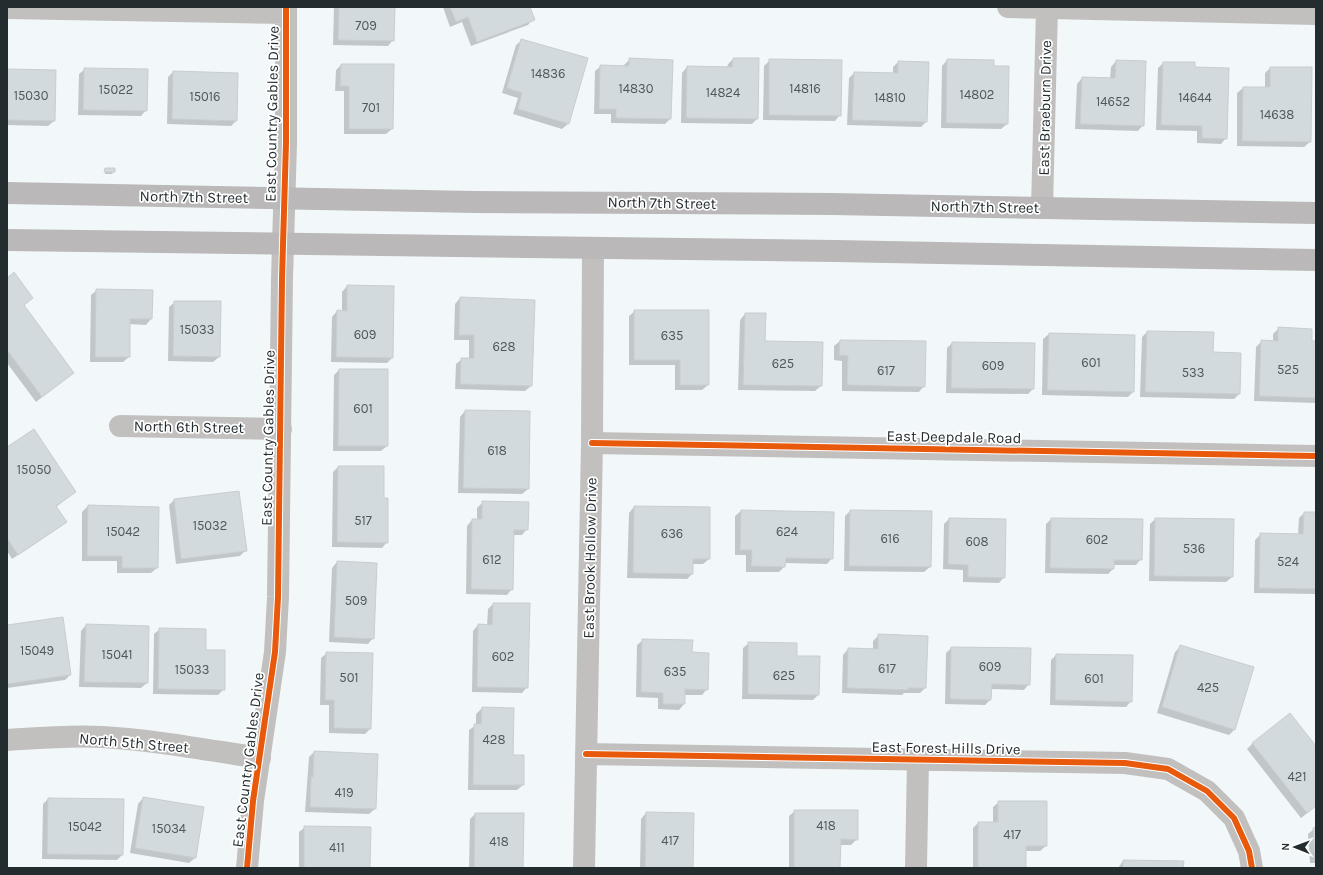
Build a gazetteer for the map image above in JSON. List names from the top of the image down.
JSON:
{
  "streets": {
    "main road": ["North 7th Street"],
    "street": [
      "East Braeburn Drive",
      "East Country Gables Drive",
      "North 6th Street",
      "East Deepdale Road",
      "East Brook Hollow Drive",
      "North 5th Street",
      "East Forest Hills Drive"
    ]
  },
  "crossings": [
    ["East Braeburn Drive", "North 7th Street"],
    ["East Country Gables Drive", "North 7th Street"],
    ["East Country Gables Drive", "North 6th Street"],
    ["East Country Gables Drive", "North 5th Street"],
    ["East Deepdale Road", "East Brook Hollow Drive"],
    ["East Brook Hollow Drive", "East Forest Hills Drive"]
  ],
  "house_numbers": [
    "709",
    "14836",
    "14830",
    "14816",
    "15022",
    "14824",
    "14802",
    "15030",
    "15016",
    "14810",
    "14644",
    "14652",
    "701",
    "14638",
    "15033",
    "609",
    "635",
    "628",
    "601",
    "625",
    "609",
    "525",
    "617",
    "533",
    "601",
    "618",
    "15050",
    "517",
    "15032",
    "15042",
    "624",
    "636",
    "616",
    "602",
    "608",
    "536",
    "612",
    "524",
    "509",
    "15049",
    "15041",
    "602",
    "609",
    "617",
    "15033",
    "635",
    "625",
    "501",
    "601",
    "425",
    "428",
    "421",
    "419",
    "418",
    "15042",
    "15034",
    "417",
    "417",
    "418",
    "411"
  ],
  "north": "left"
}
